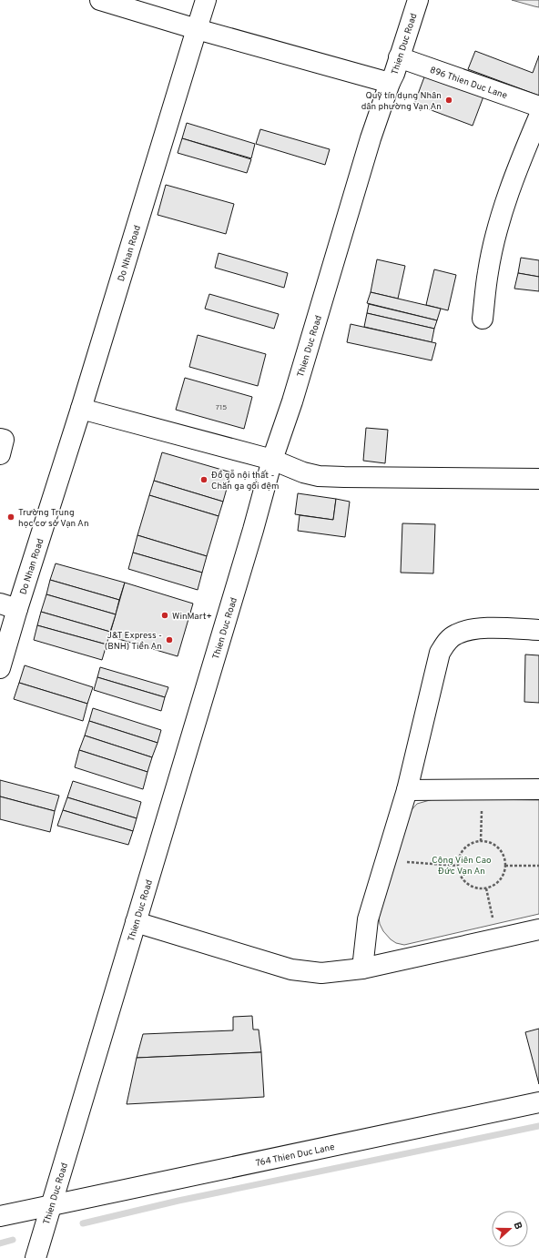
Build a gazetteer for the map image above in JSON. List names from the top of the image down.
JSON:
{
  "streets": {
    "street": [
      "Thien Duc Road",
      "896 Thien Duc Lane",
      "Do Nhan Road",
      "764 Thien Duc Lane"
    ]
  },
  "crossings": [
    ["Thien Duc Road", "896 Thien Duc Lane"],
    ["Thien Duc Road", "764 Thien Duc Lane"]
  ],
  "parks": ["Công Viên Cao Đức Vạn An"],
  "places": [
    "Quỹ tín dụng Nhân dân phường Vạn An",
    "Đồ gỗ nội thất - Chăn ga gối đệm",
    "Trường Trung học cơ sở Vạn An",
    "WinMart+",
    "J&T Express - (BNH) Tiền An"
  ],
  "house_numbers": ["715"],
  "north": "right"
}
